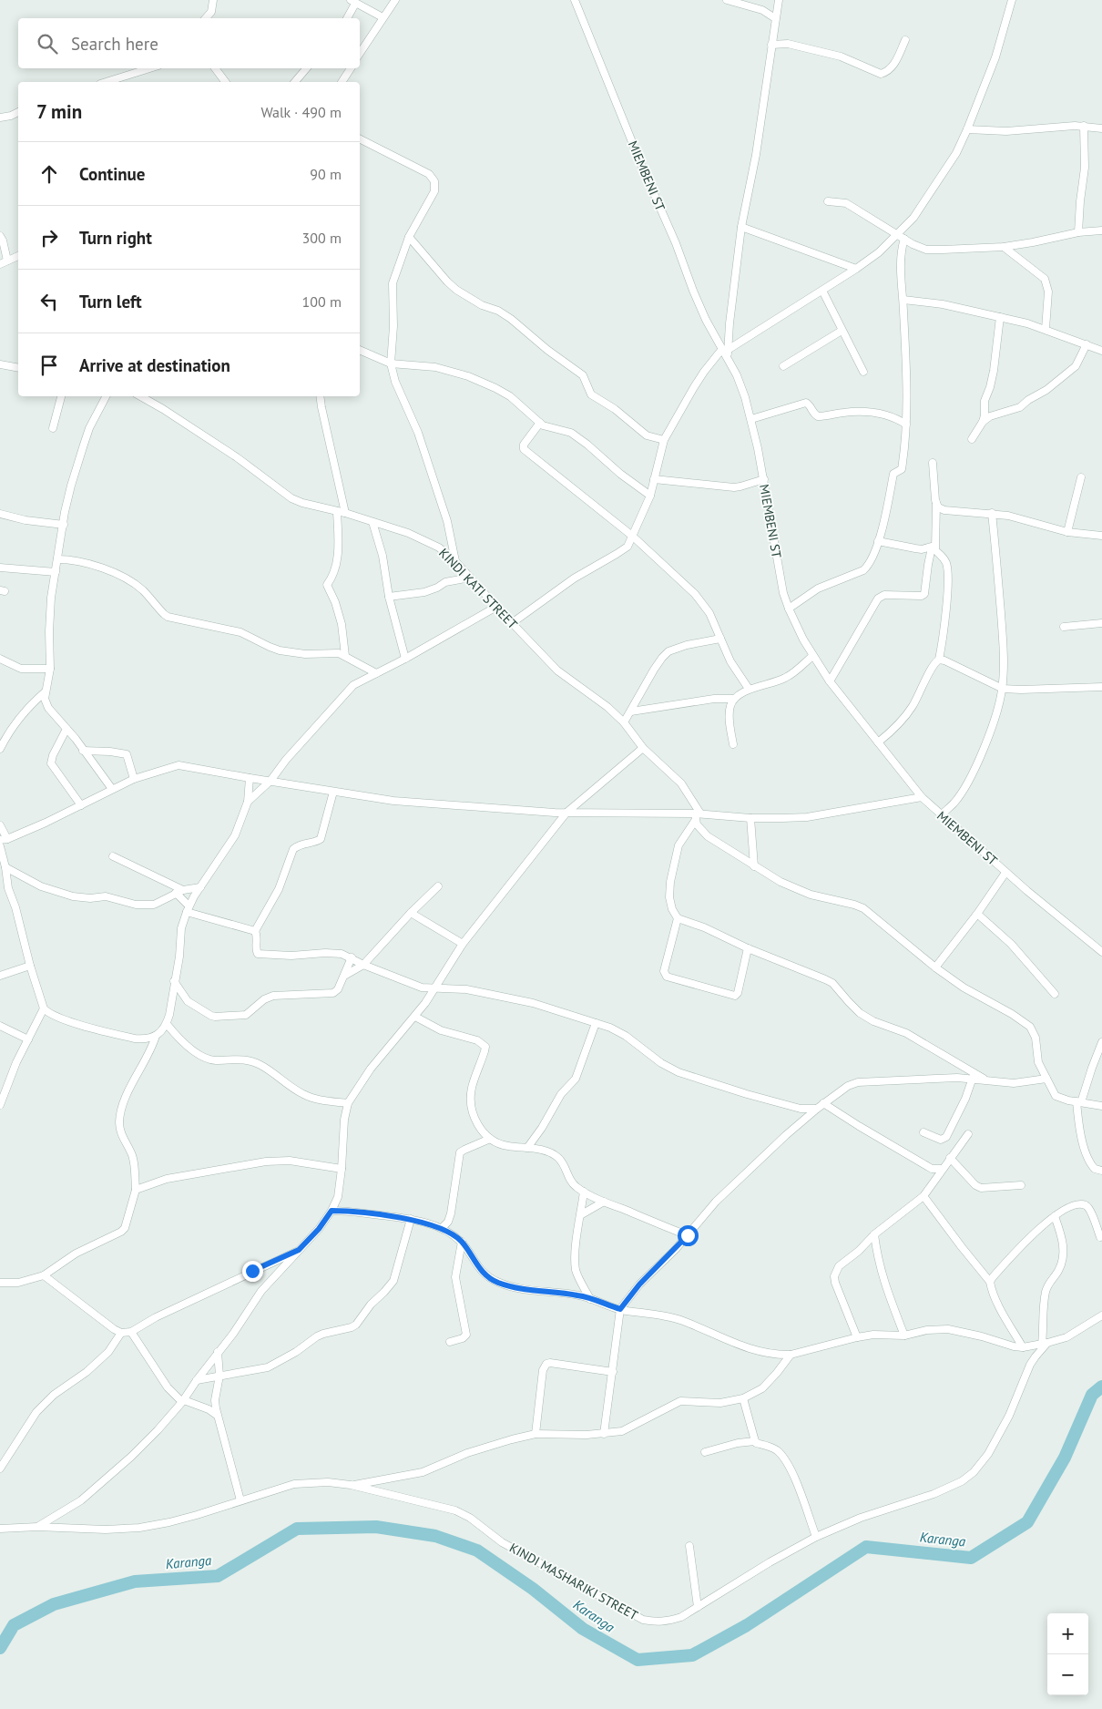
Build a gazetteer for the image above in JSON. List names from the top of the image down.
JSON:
{
  "streets": {
    "street": ["MIEMBENI ST", "KINDI KATI STREET", "KINDI MASHARIKI STREET"]
  },
  "water": ["Karanga"],
  "page": {
    "search": "Search here",
    "heading": ["7 min", "Walk · 490 m"],
    "list": [
      ["Continue", "90 m"],
      ["Turn right", "300 m"],
      ["Turn left", "100 m"],
      "Arrive at destination"
    ],
    "map_buttons": ["+", "−"]
  }
}
